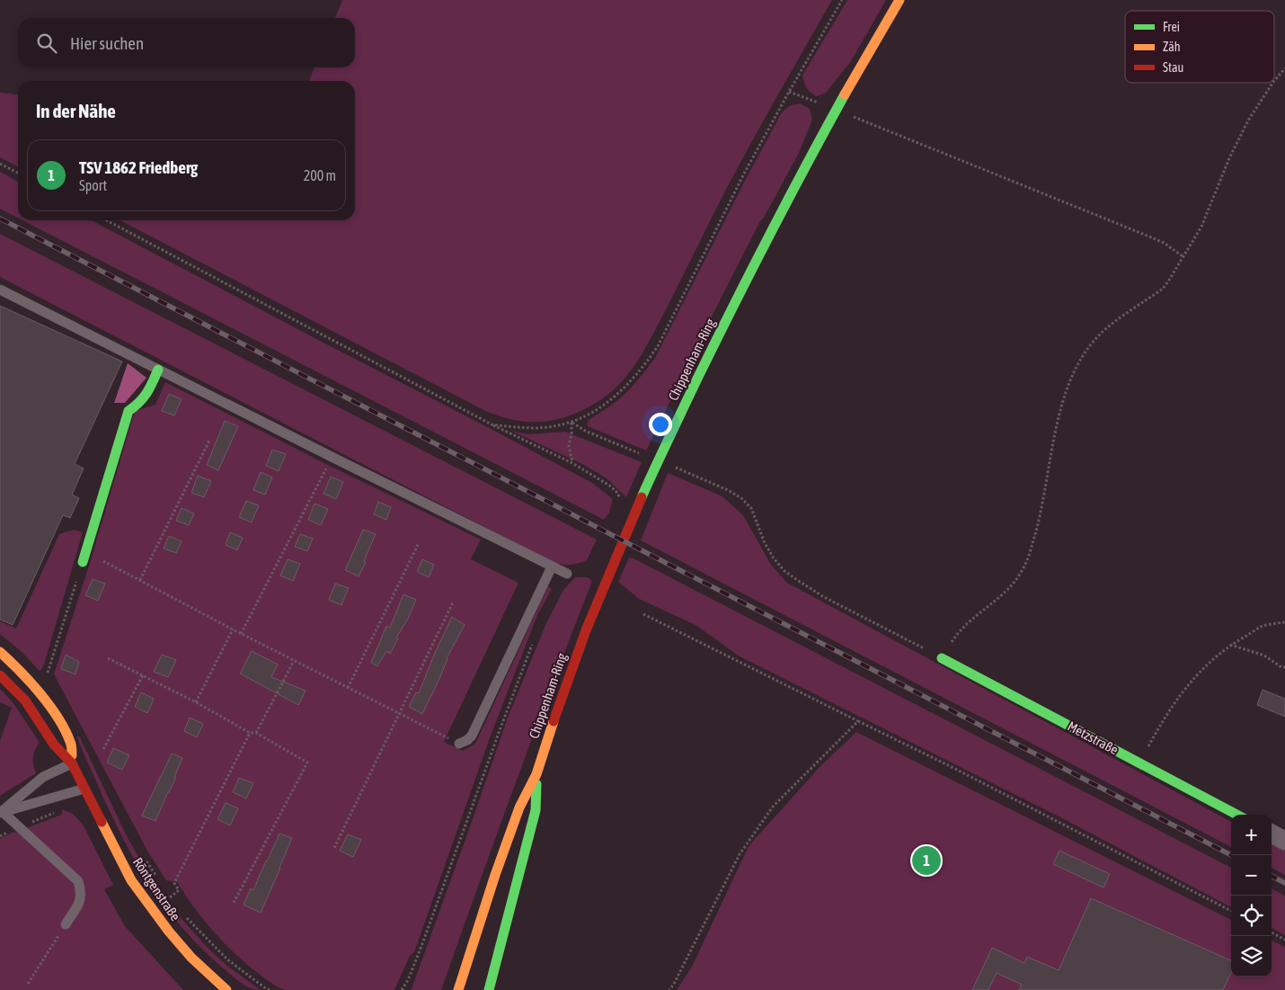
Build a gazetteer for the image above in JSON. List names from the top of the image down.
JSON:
{
  "streets": {
    "main road": ["Chippenham-Ring", "Metzstraße", "Röntgenstraße"]
  },
  "legend": ["Frei", "Zäh", "Stau"],
  "page": {
    "search": "Hier suchen",
    "heading": "In der Nähe",
    "list": [
      {
        "mark": "1",
        "name": "TSV 1862 Friedberg",
        "note": "Sport",
        "value": "200 m"
      }
    ],
    "map_buttons": ["+", "−"],
    "pins": "1"
  }
}
